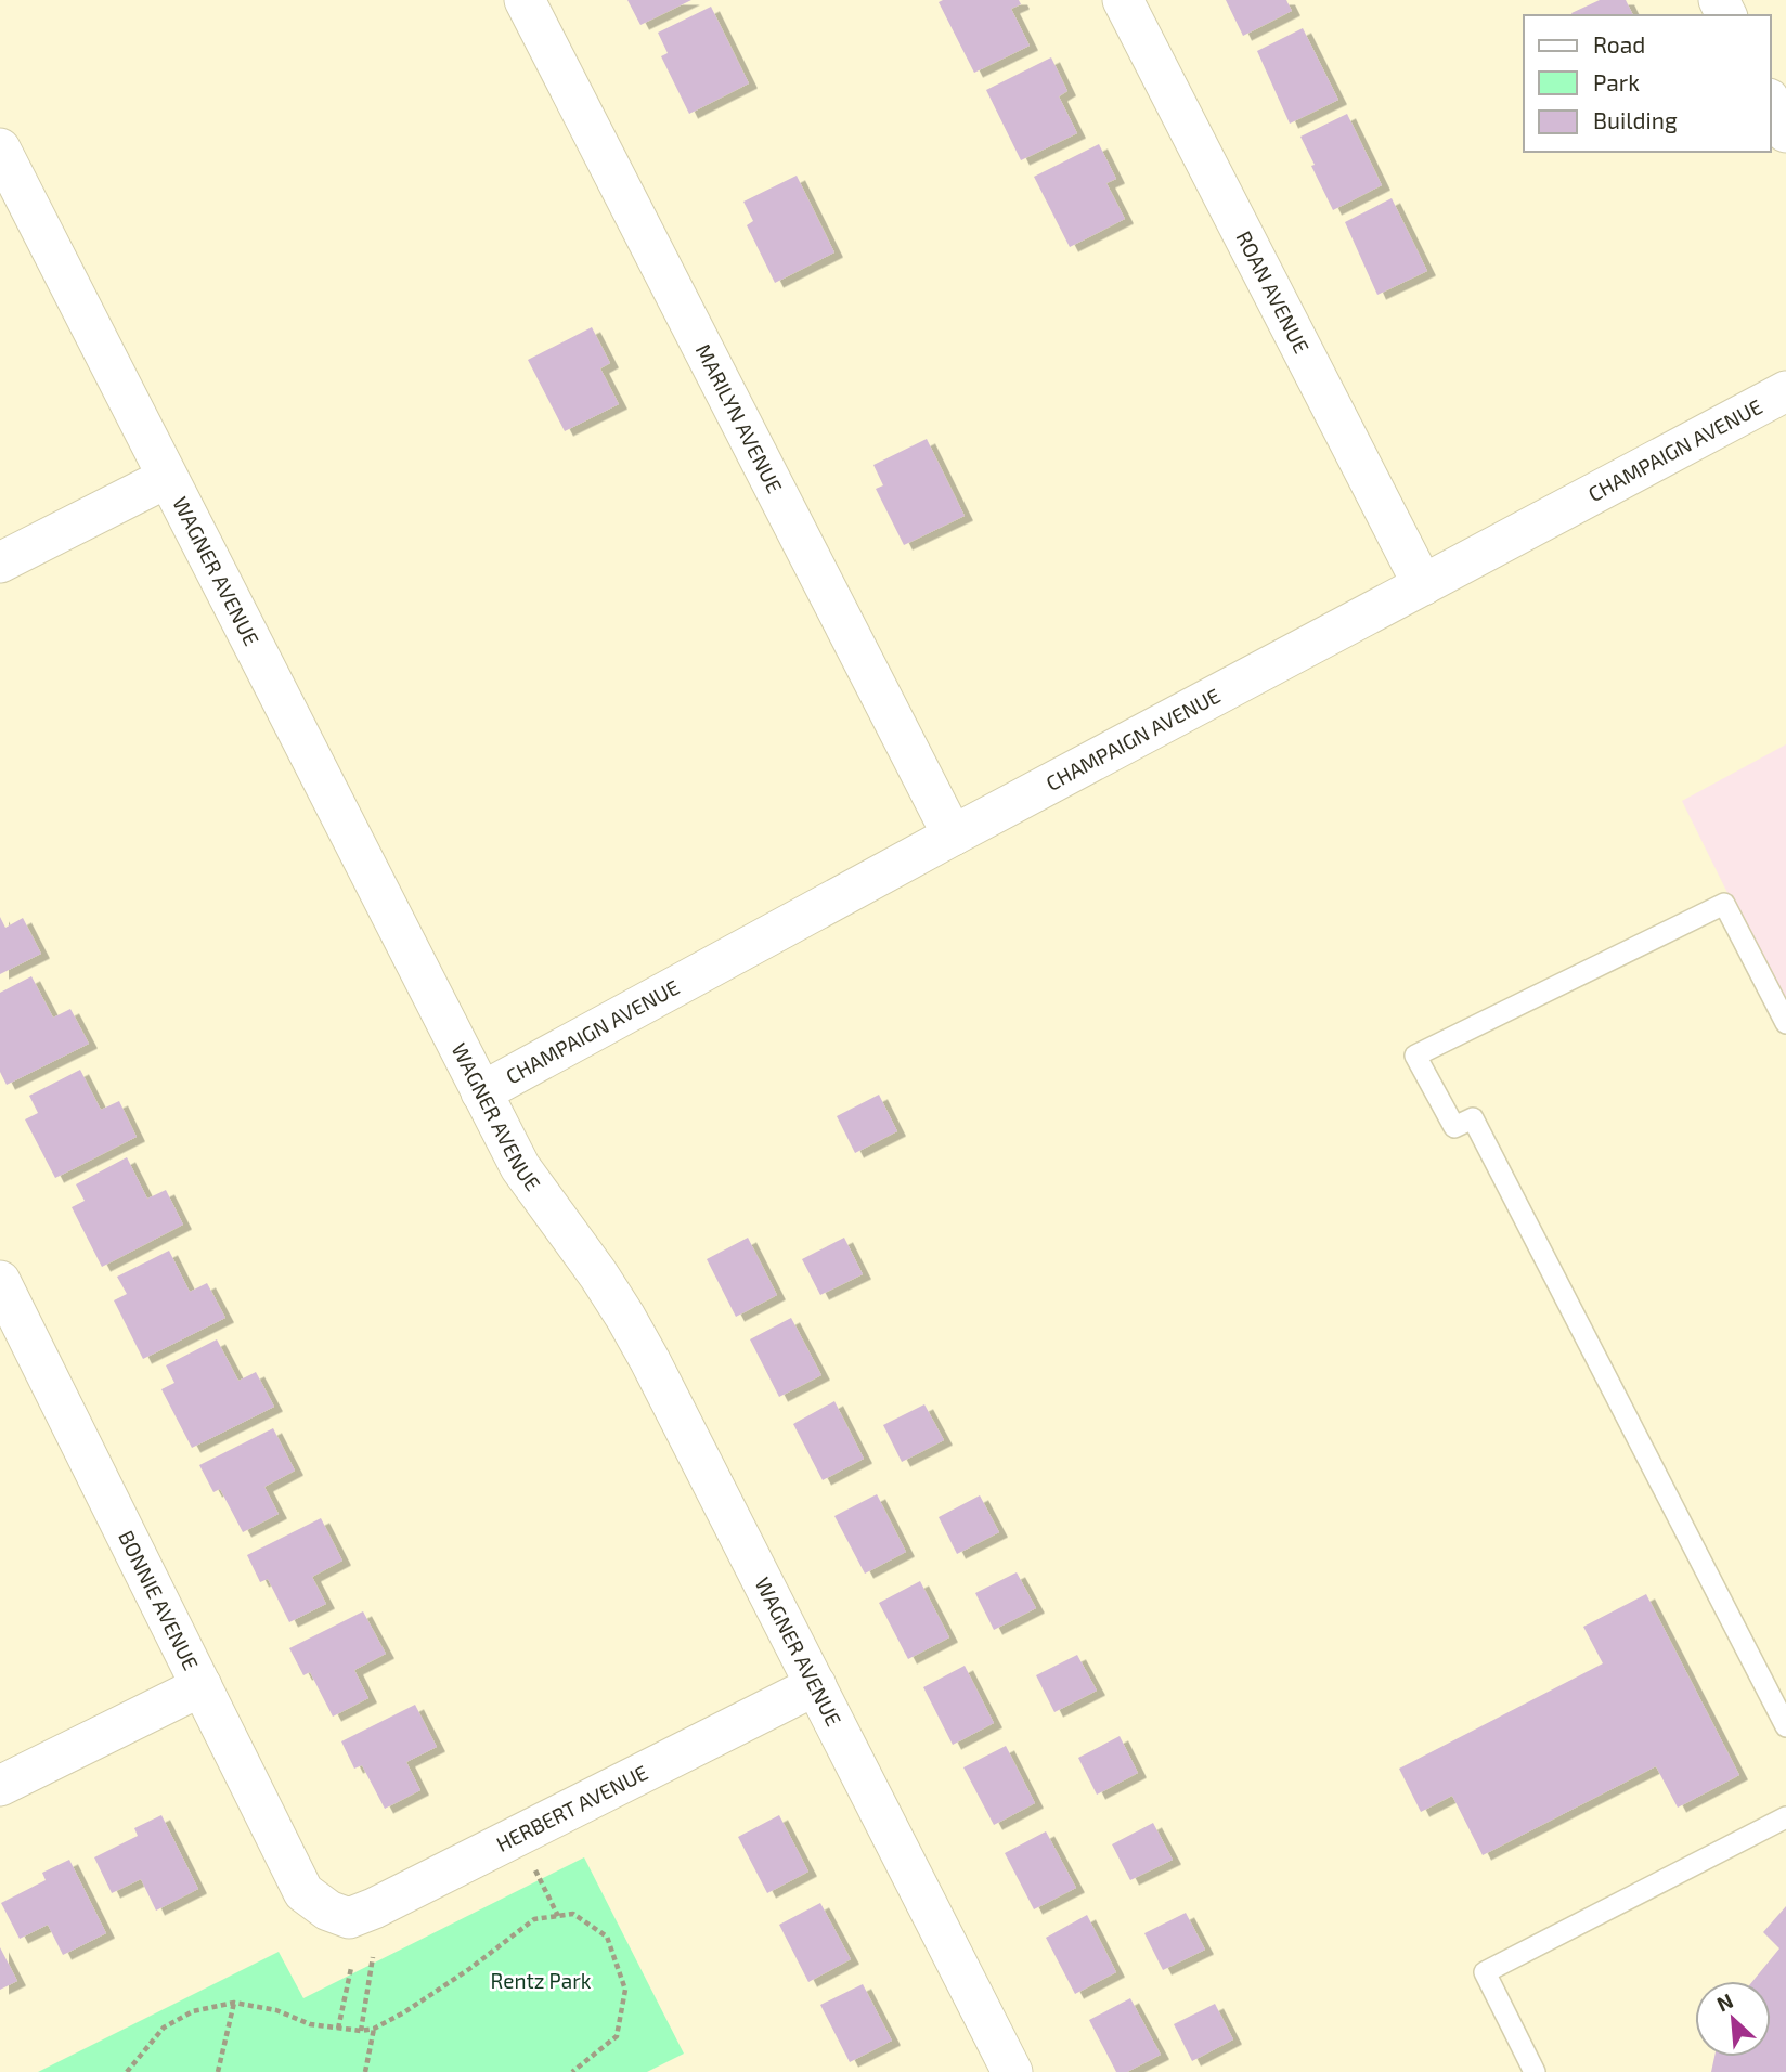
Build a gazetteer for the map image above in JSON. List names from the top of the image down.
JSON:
{
  "streets": {
    "street": [
      "ROAN AVENUE",
      "MARILYN AVENUE",
      "CHAMPAIGN AVENUE",
      "WAGNER AVENUE",
      "BONNIE AVENUE",
      "HERBERT AVENUE"
    ]
  },
  "crossings": [
    ["ROAN AVENUE", "CHAMPAIGN AVENUE"],
    ["MARILYN AVENUE", "CHAMPAIGN AVENUE"],
    ["CHAMPAIGN AVENUE", "WAGNER AVENUE"],
    ["WAGNER AVENUE", "HERBERT AVENUE"],
    ["BONNIE AVENUE", "HERBERT AVENUE"]
  ],
  "parks": ["Rentz Park"],
  "legend": ["Road", "Park", "Building"],
  "north": "top left"
}
